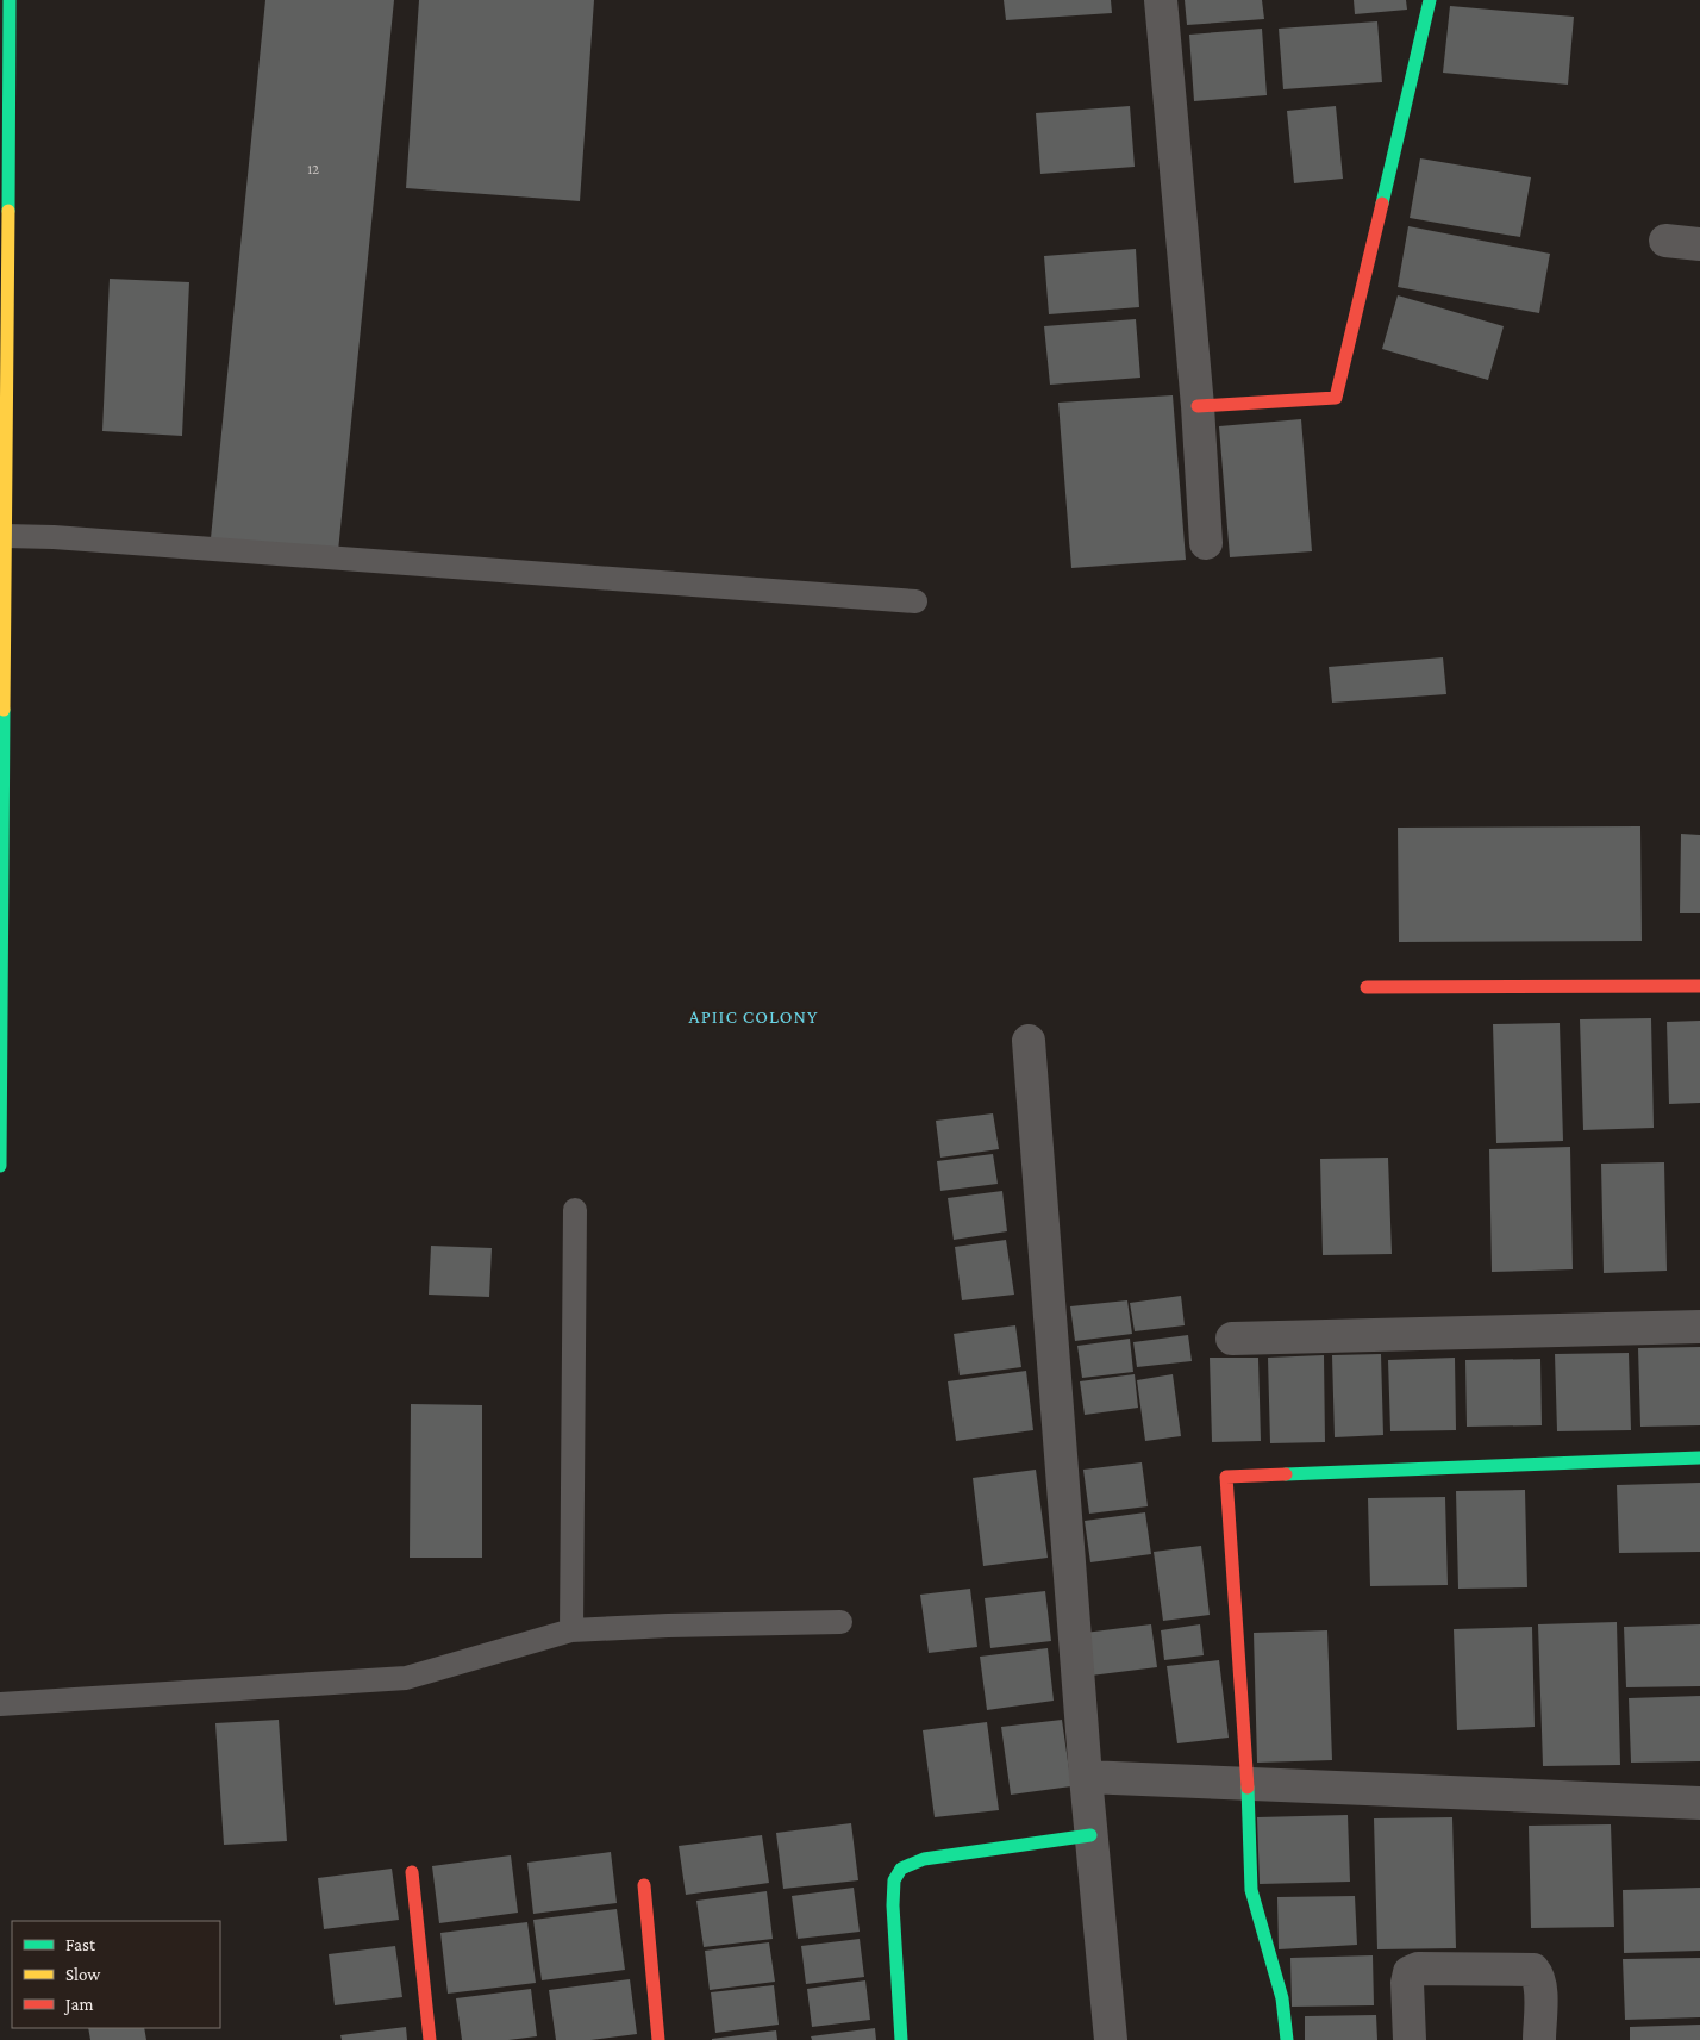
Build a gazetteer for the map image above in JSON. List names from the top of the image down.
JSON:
{
  "districts": ["APIIC COLONY"],
  "house_numbers": ["12"],
  "legend": ["Fast", "Slow", "Jam"]
}
